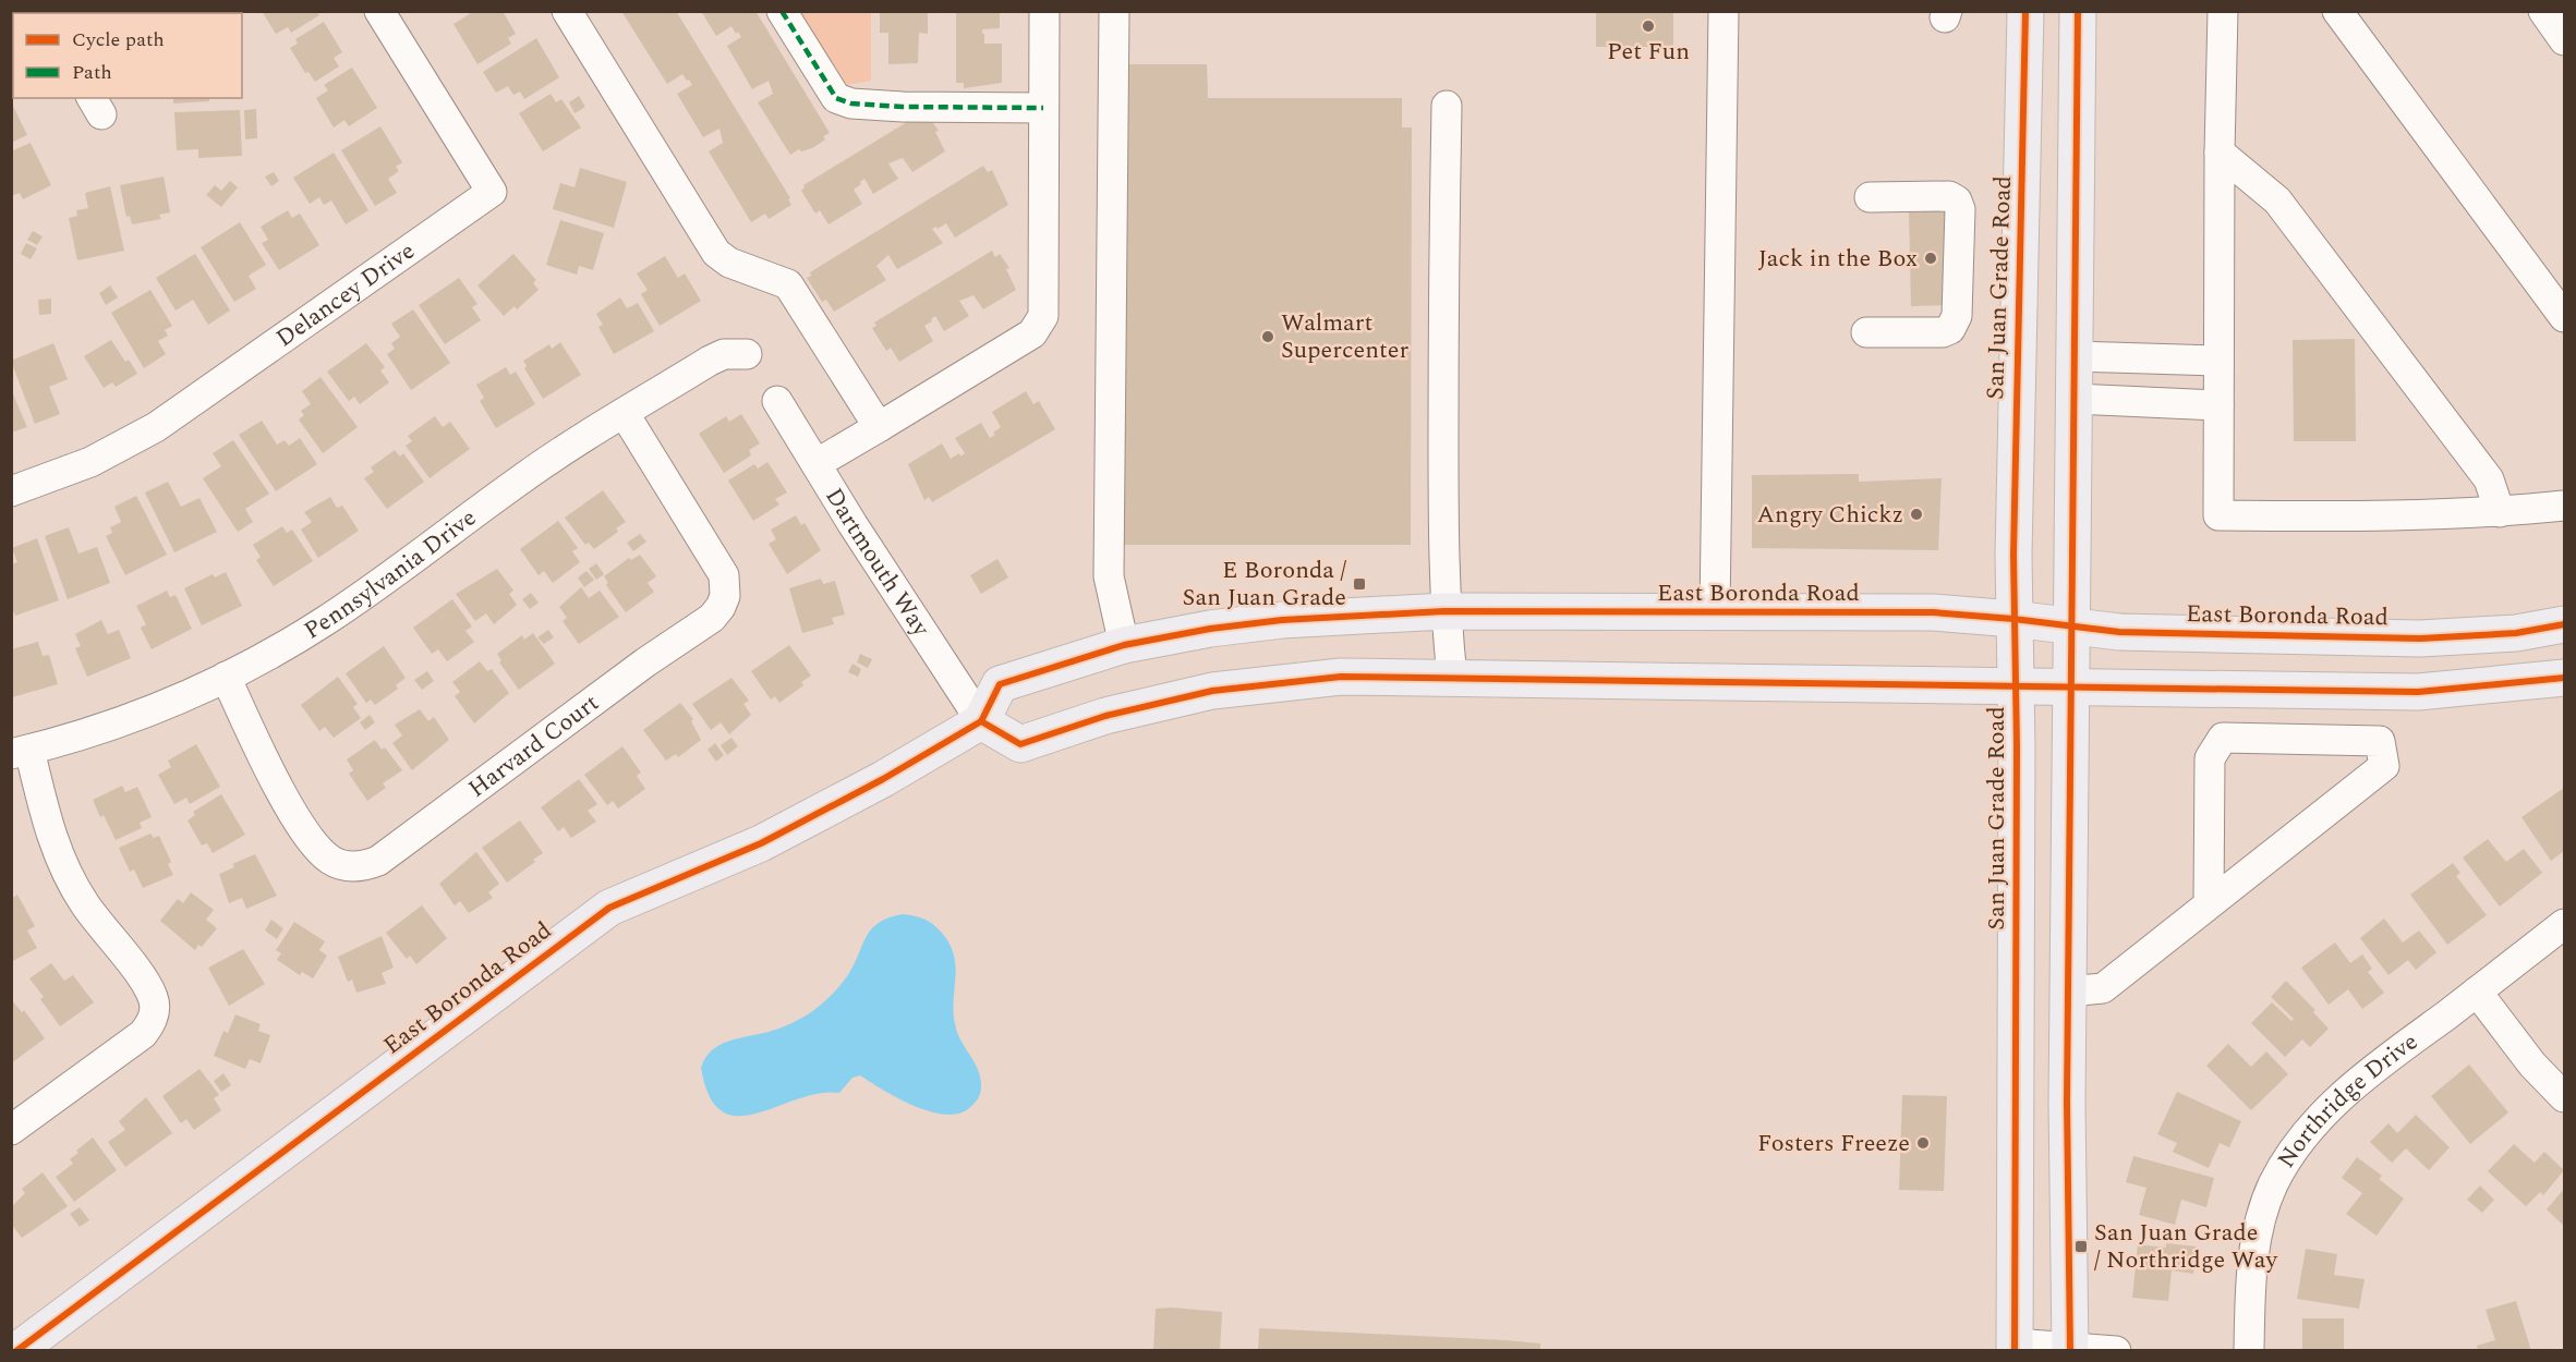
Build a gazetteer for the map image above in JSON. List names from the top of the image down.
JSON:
{
  "streets": {
    "main road": ["San Juan Grade Road", "East Boronda Road"],
    "street": [
      "Delancey Drive",
      "Dartmouth Way",
      "Pennsylvania Drive",
      "Harvard Court",
      "Northridge Drive"
    ]
  },
  "crossings": [
    ["San Juan Grade Road", "East Boronda Road"],
    ["Dartmouth Way", "East Boronda Road"],
    ["Pennsylvania Drive", "Harvard Court"]
  ],
  "places": {
    "other": [
      "Pet Fun",
      "Jack in the Box",
      "Walmart Supercenter",
      "Angry Chickz",
      "Fosters Freeze"
    ],
    "transit": ["E Boronda / San Juan Grade", "San Juan Grade / Northridge Way"]
  },
  "legend": ["Cycle path", "Path"]
}
